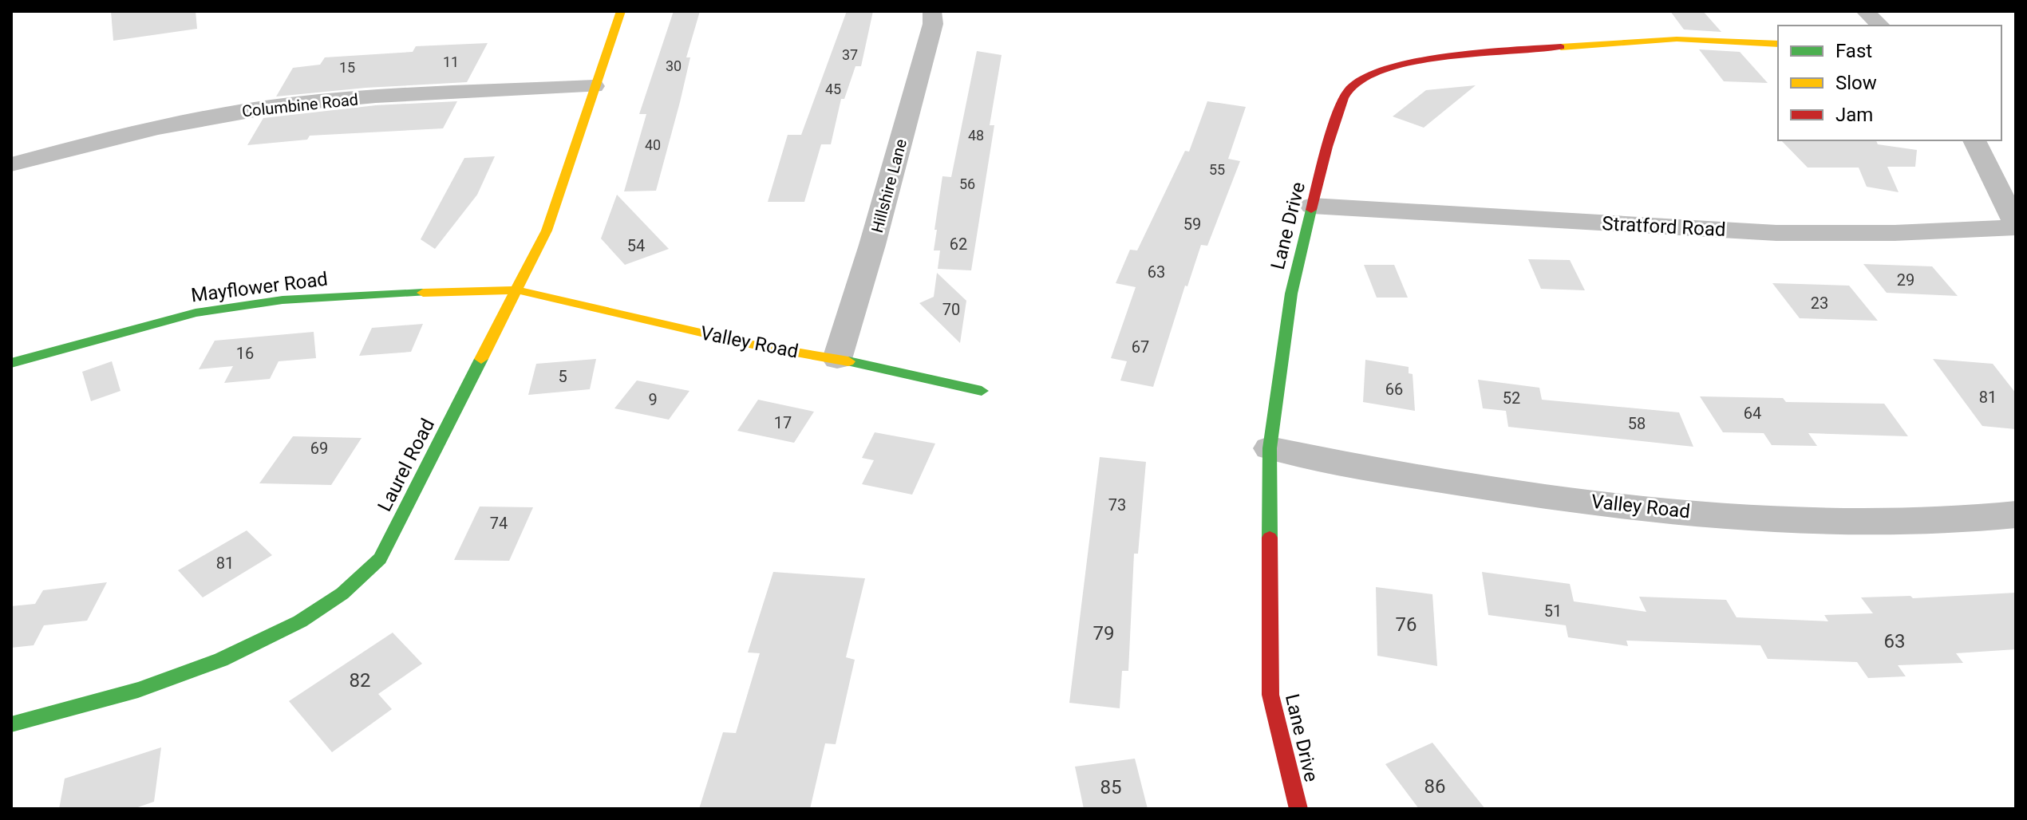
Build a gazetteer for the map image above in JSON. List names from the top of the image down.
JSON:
{
  "streets": {
    "street": [
      "Columbine Road",
      "Hillshire Lane",
      "Lane Drive",
      "Stratford Road",
      "Mayflower Road",
      "Valley Road",
      "Laurel Road"
    ]
  },
  "crossings": [
    ["Columbine Road", "Laurel Road"],
    ["Hillshire Lane", "Valley Road"],
    ["Lane Drive", "Stratford Road"],
    ["Lane Drive", "Valley Road"],
    ["Mayflower Road", "Valley Road"],
    ["Mayflower Road", "Laurel Road"],
    ["Valley Road", "Laurel Road"]
  ],
  "house_numbers": [
    "37",
    "11",
    "30",
    "15",
    "45",
    "48",
    "40",
    "55",
    "56",
    "59",
    "62",
    "54",
    "63",
    "29",
    "23",
    "70",
    "67",
    "16",
    "5",
    "66",
    "81",
    "52",
    "9",
    "64",
    "17",
    "58",
    "69",
    "73",
    "74",
    "81",
    "51",
    "76",
    "79",
    "63",
    "82",
    "86",
    "85"
  ],
  "legend": ["Fast", "Slow", "Jam"]
}
